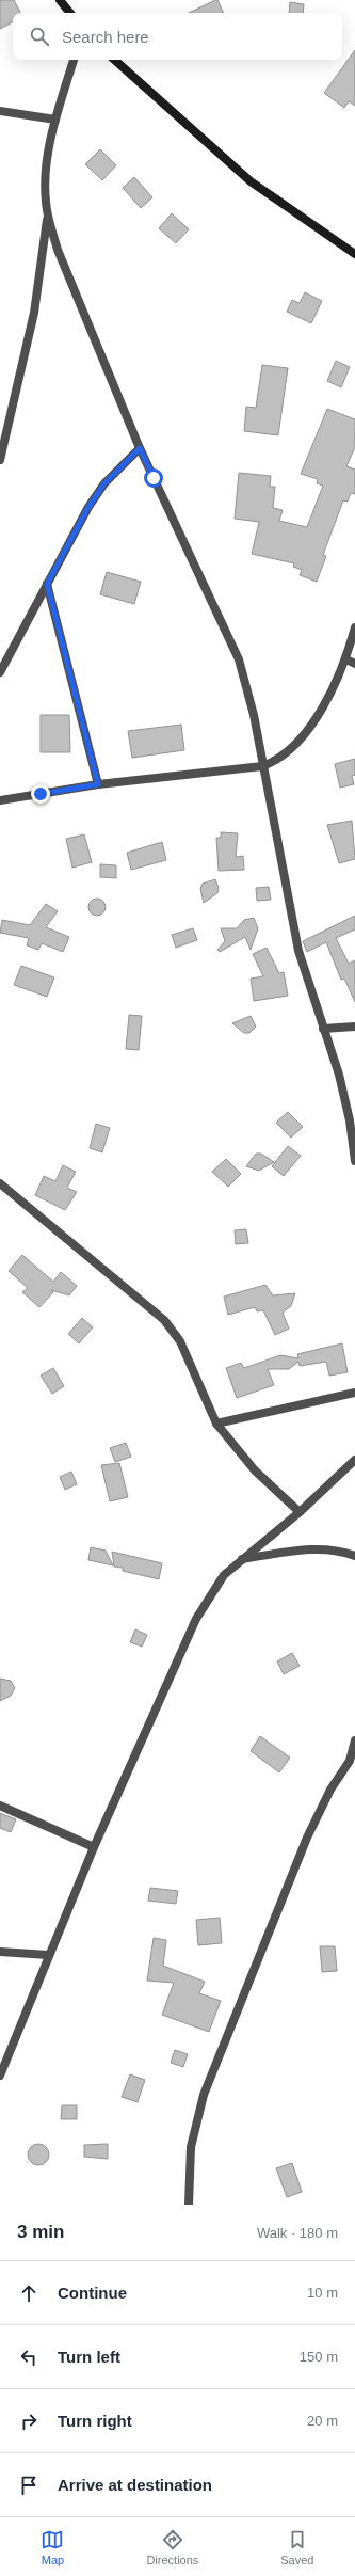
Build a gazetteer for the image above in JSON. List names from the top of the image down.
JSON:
{
  "page": {
    "search": "Search here",
    "heading": ["3 min", "Walk · 180 m"],
    "list": [
      ["Continue", "10 m"],
      ["Turn left", "150 m"],
      ["Turn right", "20 m"],
      "Arrive at destination"
    ],
    "nav": ["Map", "Directions", "Saved"]
  }
}
